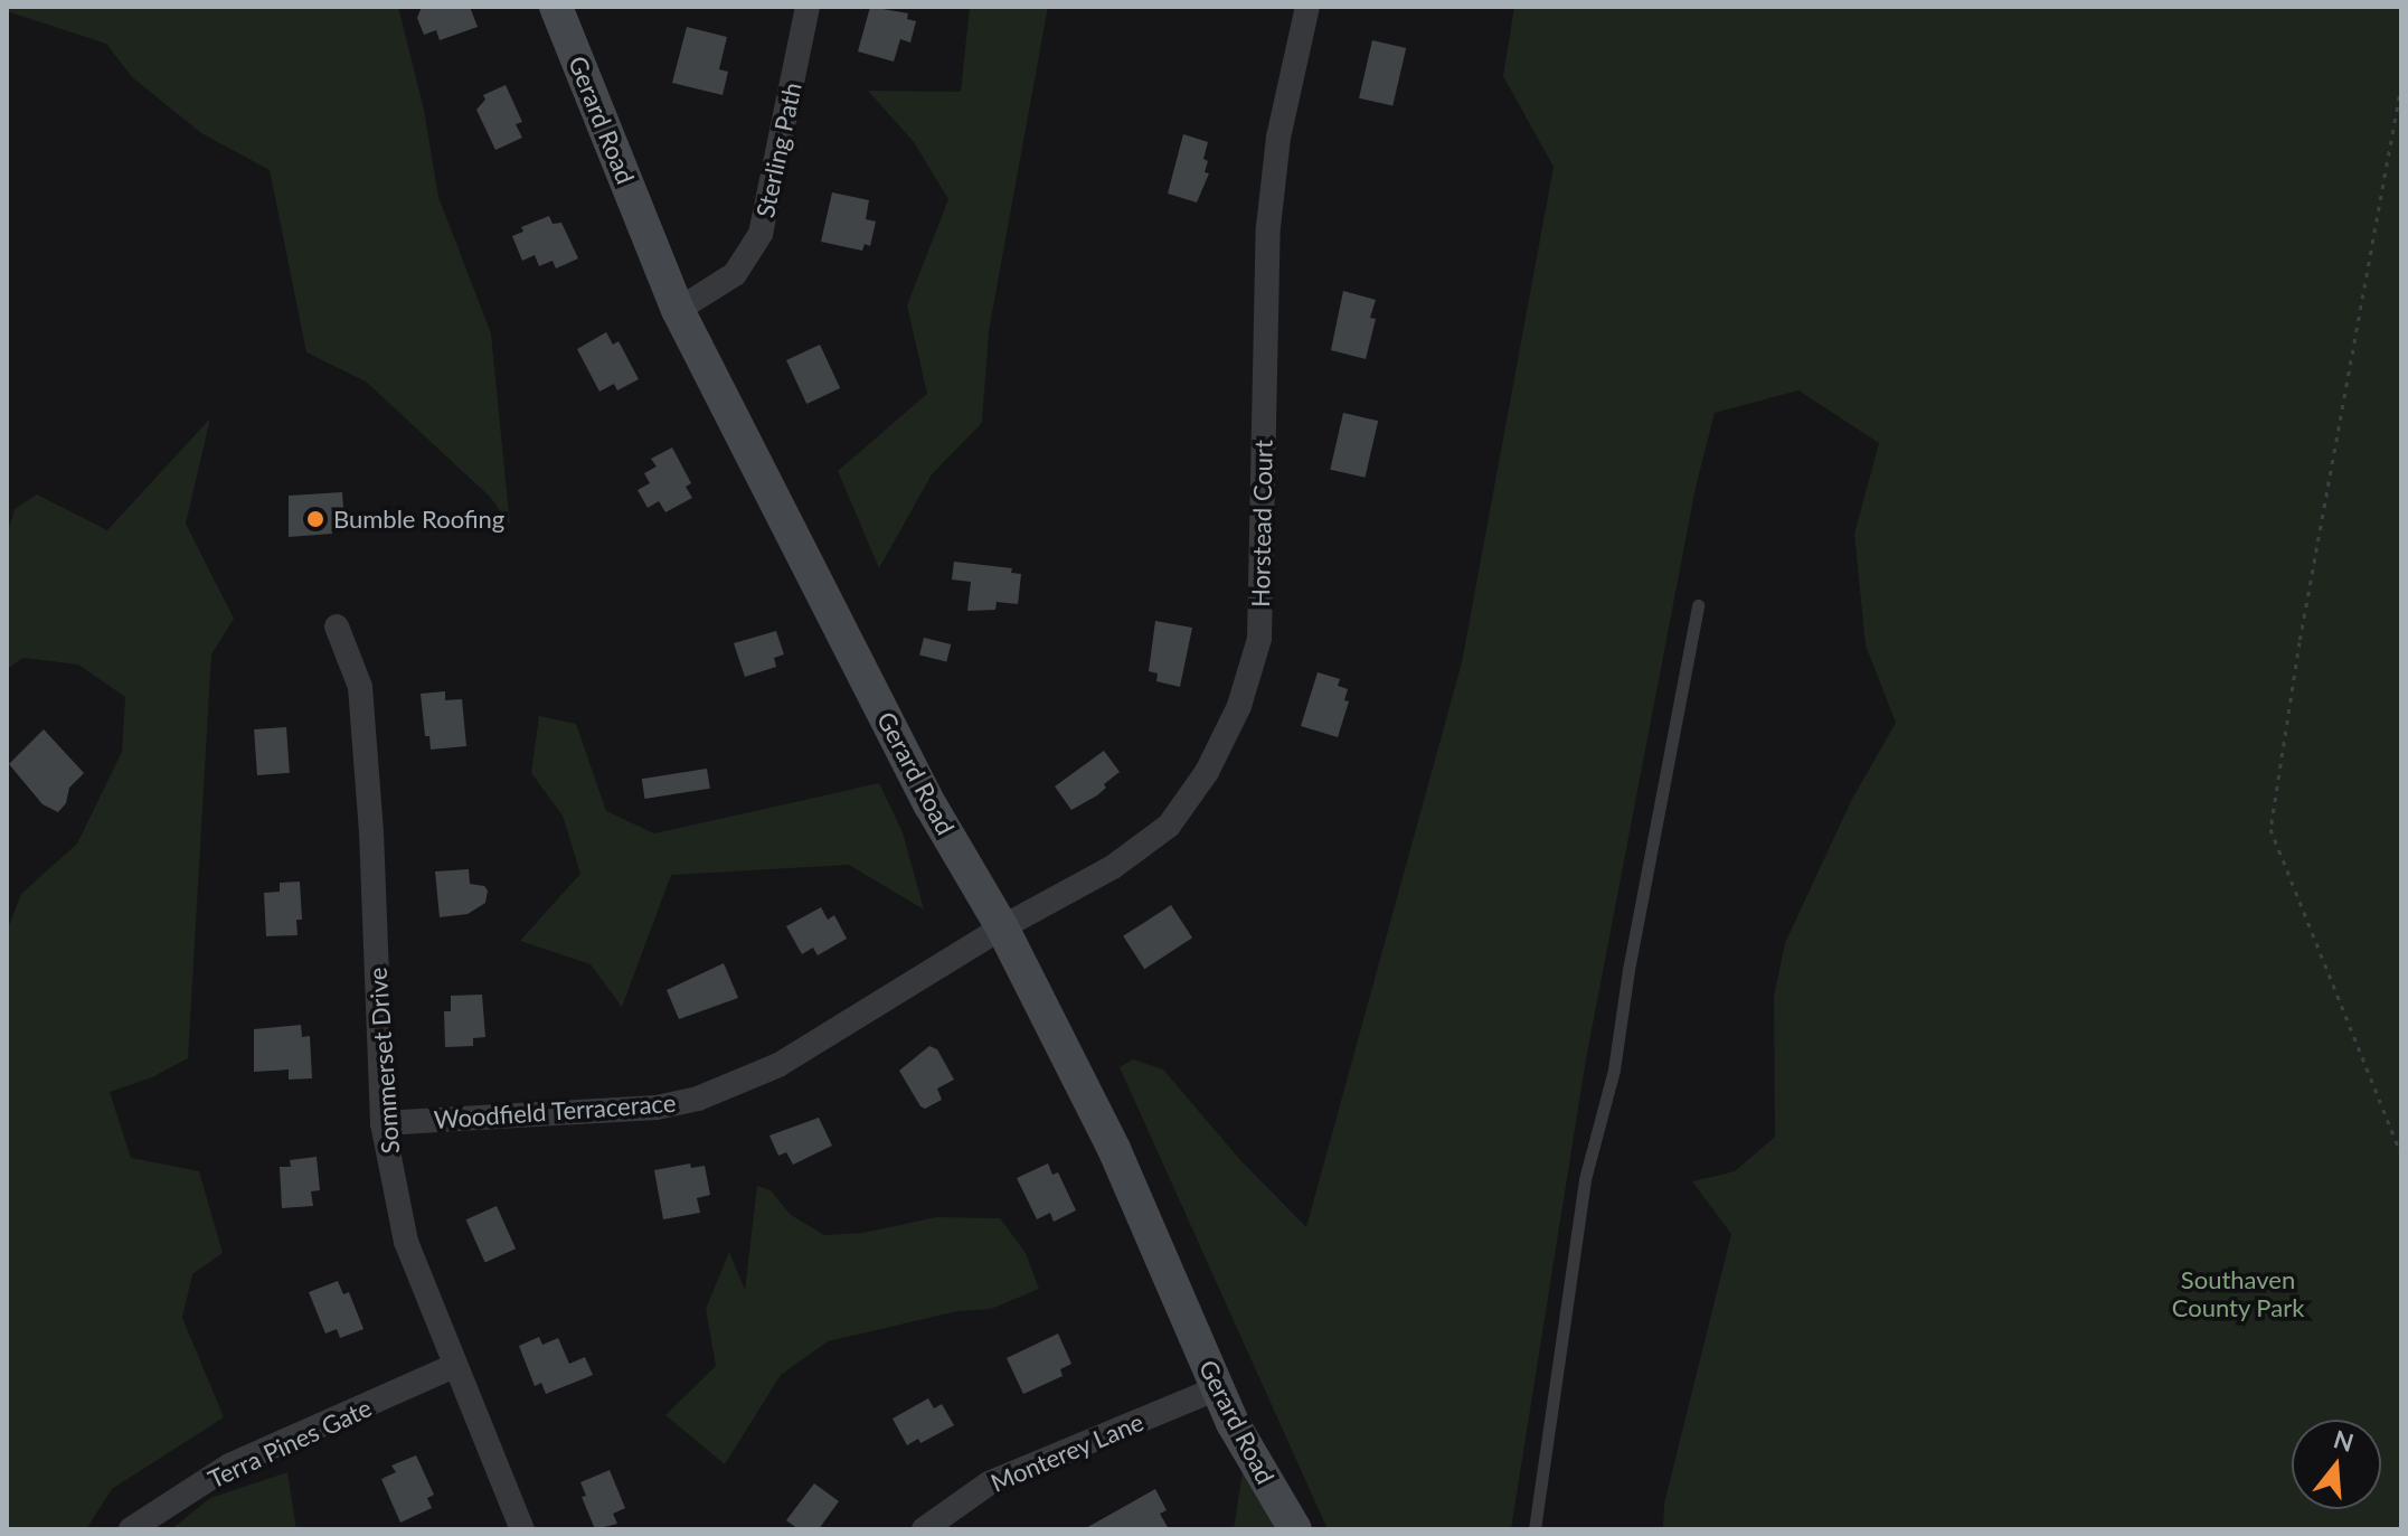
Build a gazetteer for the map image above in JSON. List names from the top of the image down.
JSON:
{
  "streets": {
    "street": [
      "Gerard Road",
      "Sterling Path",
      "Horstead Court",
      "Sommerset Drive",
      "Woodfield Terracerace",
      "Terra Pines Gate",
      "Monterey Lane"
    ]
  },
  "crossings": [
    ["Gerard Road", "Sterling Path"],
    ["Gerard Road", "Horstead Court"],
    ["Gerard Road", "Woodfield Terracerace"],
    ["Gerard Road", "Monterey Lane"],
    ["Horstead Court", "Woodfield Terracerace"],
    ["Sommerset Drive", "Woodfield Terracerace"],
    ["Sommerset Drive", "Terra Pines Gate"]
  ],
  "parks": ["Southaven County Park"],
  "places": ["Bumble Roofing"],
  "north": "top"
}
